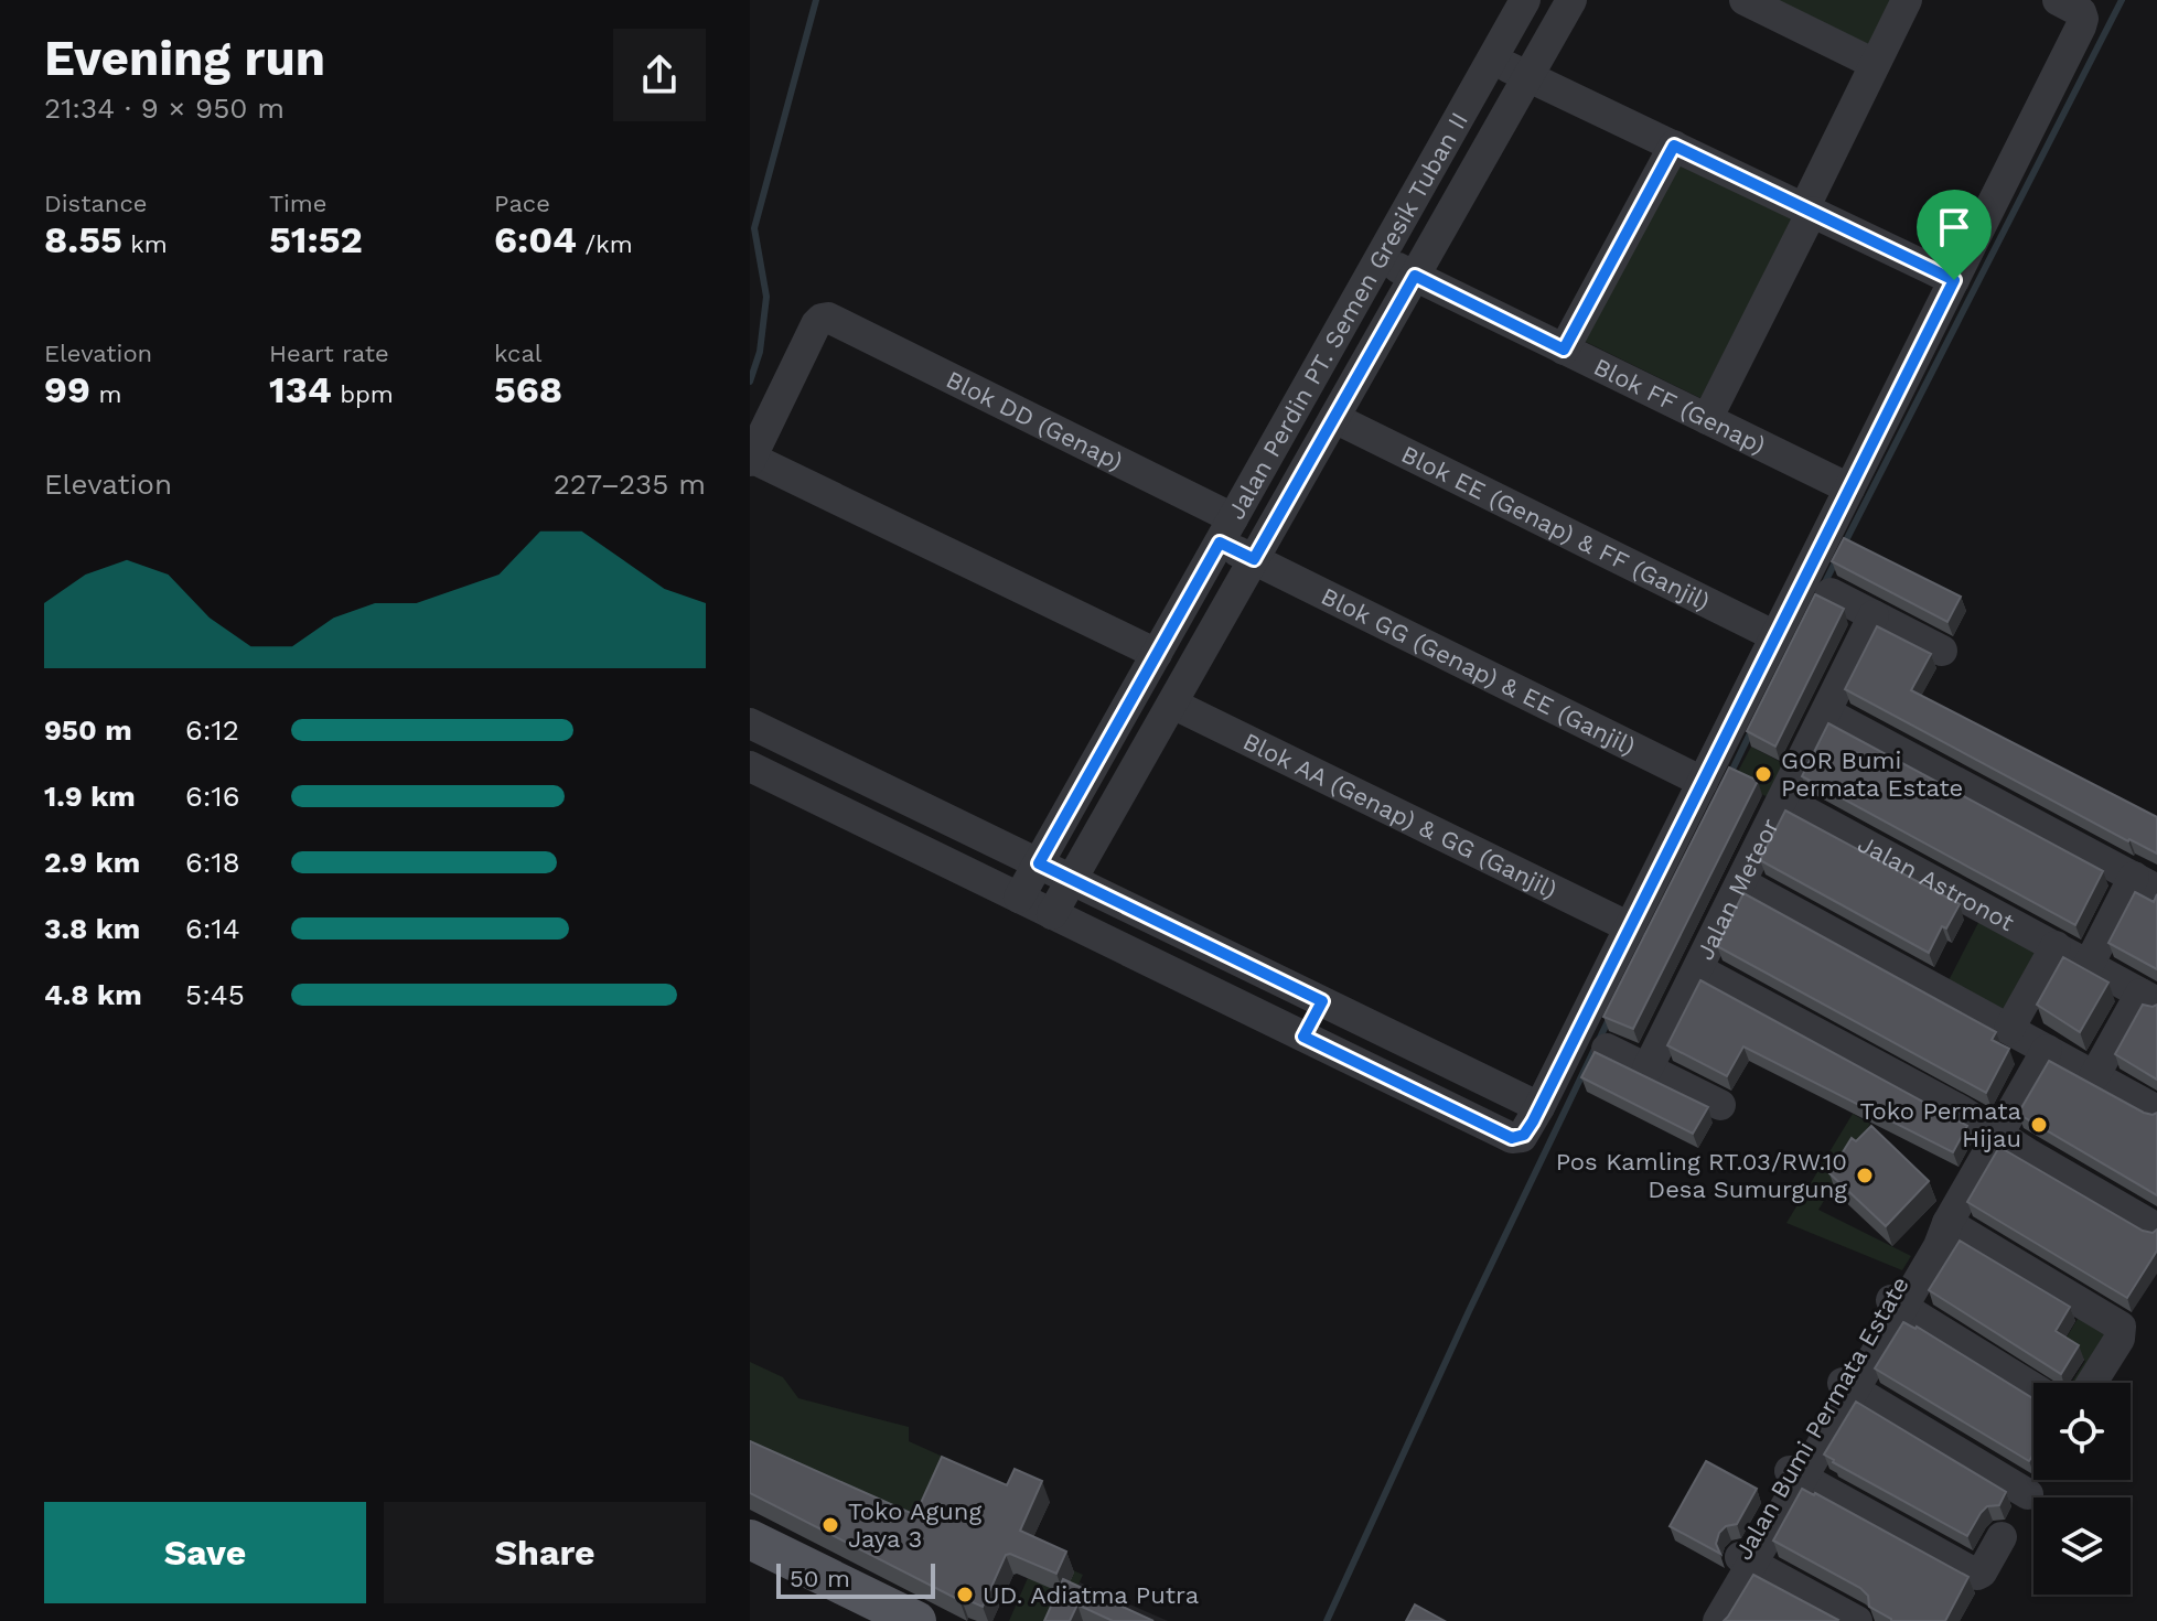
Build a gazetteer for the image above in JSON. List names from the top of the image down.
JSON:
{
  "streets": {
    "street": [
      "Jalan Perdin PT. Semen Gresik Tuban II",
      "Blok FF (Genap)",
      "Blok DD (Genap)",
      "Blok EE (Genap) & FF (Ganjil)",
      "Blok GG (Genap) & EE (Ganjil)",
      "Blok AA (Genap) & GG (Ganjil)",
      "Jalan Astronot",
      "Jalan Meteor",
      "Jalan Bumi Permata Estate"
    ]
  },
  "crossings": [
    ["Jalan Perdin PT. Semen Gresik Tuban II", "Blok FF (Genap)"],
    ["Jalan Perdin PT. Semen Gresik Tuban II", "Blok DD (Genap)"],
    ["Jalan Perdin PT. Semen Gresik Tuban II", "Blok EE (Genap) & FF (Ganjil)"],
    ["Jalan Perdin PT. Semen Gresik Tuban II", "Blok GG (Genap) & EE (Ganjil)"],
    ["Jalan Perdin PT. Semen Gresik Tuban II", "Blok AA (Genap) & GG (Ganjil)"],
    ["Blok DD (Genap)", "Blok GG (Genap) & EE (Ganjil)"],
    ["Jalan Astronot", "Jalan Meteor"]
  ],
  "places": [
    "GOR Bumi Permata Estate",
    "Toko Permata Hijau",
    "Pos Kamling RT.03/RW.10 Desa Sumurgung",
    "Toko Agung Jaya 3",
    "UD. Adiatma Putra"
  ],
  "scale_bar": "50 m",
  "page": {
    "heading": ["Evening run", "21:34 · 9 × 950 m"],
    "stats": [
      ["Distance", "8.55 km"],
      ["Time", "51:52"],
      ["Pace", "6:04 /km"],
      ["Elevation", "99 m"],
      ["Heart rate", "134 bpm"],
      ["kcal", "568"]
    ],
    "chart": ["Elevation", "227–235 m"],
    "list": [
      {
        "name": "950 m",
        "note": "6:12"
      },
      {
        "name": "1.9 km",
        "note": "6:16"
      },
      {
        "name": "2.9 km",
        "note": "6:18"
      },
      {
        "name": "3.8 km",
        "note": "6:14"
      },
      {
        "name": "4.8 km",
        "note": "5:45"
      }
    ],
    "buttons": ["Save", "Share"],
    "scale": "50 m"
  }
}
